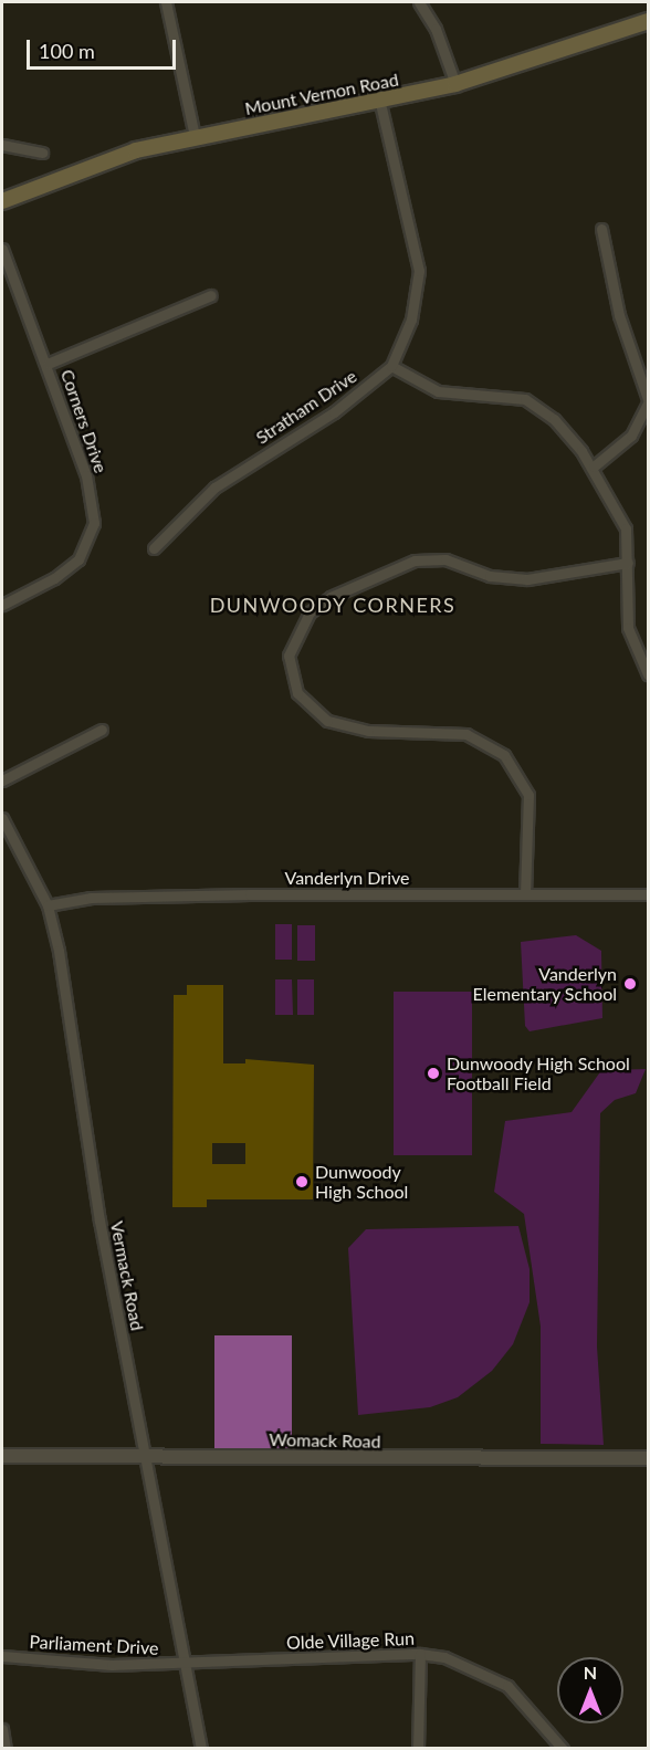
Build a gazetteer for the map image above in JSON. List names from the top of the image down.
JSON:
{
  "streets": {
    "main road": ["Mount Vernon Road"],
    "street": [
      "Stratham Drive",
      "Corners Drive",
      "Vanderlyn Drive",
      "Vermack Road",
      "Womack Road",
      "Olde Village Run",
      "Parliament Drive"
    ]
  },
  "crossings": [
    ["Mount Vernon Road", "Stratham Drive"],
    ["Vanderlyn Drive", "Vermack Road"],
    ["Vermack Road", "Womack Road"],
    ["Vermack Road", "Olde Village Run"],
    ["Vermack Road", "Parliament Drive"],
    ["Olde Village Run", "Parliament Drive"]
  ],
  "districts": ["DUNWOODY CORNERS"],
  "places": ["Vanderlyn Elementary School", "Dunwoody High School Football Field", "Dunwoody High School"],
  "scale_bar": "100 m",
  "north": "top"
}
